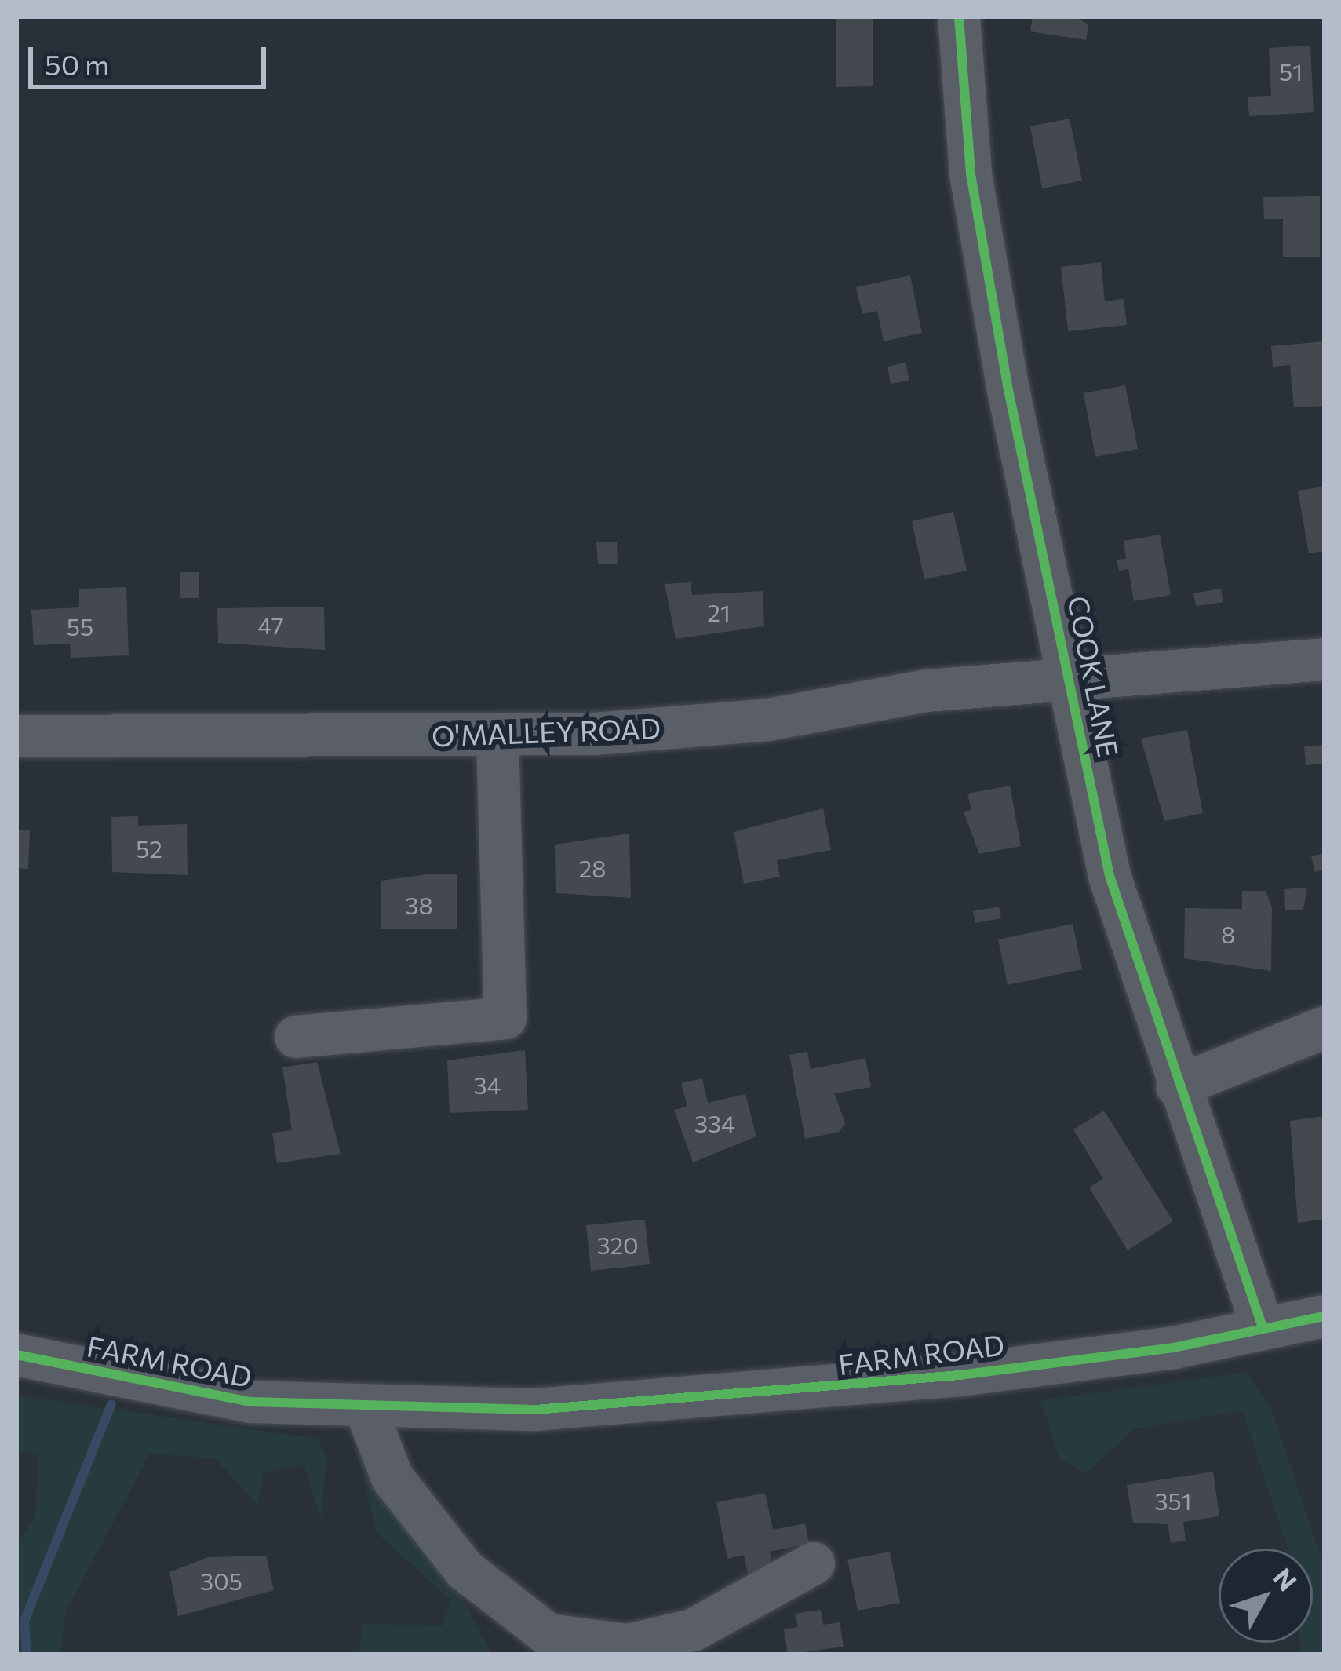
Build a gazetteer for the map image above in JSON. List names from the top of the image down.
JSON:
{
  "streets": {
    "street": ["COOK LANE", "O'MALLEY ROAD", "FARM ROAD"]
  },
  "crossings": [
    ["COOK LANE", "O'MALLEY ROAD"],
    ["COOK LANE", "FARM ROAD"]
  ],
  "house_numbers": [
    "51",
    "21",
    "47",
    "55",
    "52",
    "28",
    "38",
    "8",
    "34",
    "334",
    "320",
    "351",
    "305"
  ],
  "scale_bar": "50 m",
  "north": "top right"
}
